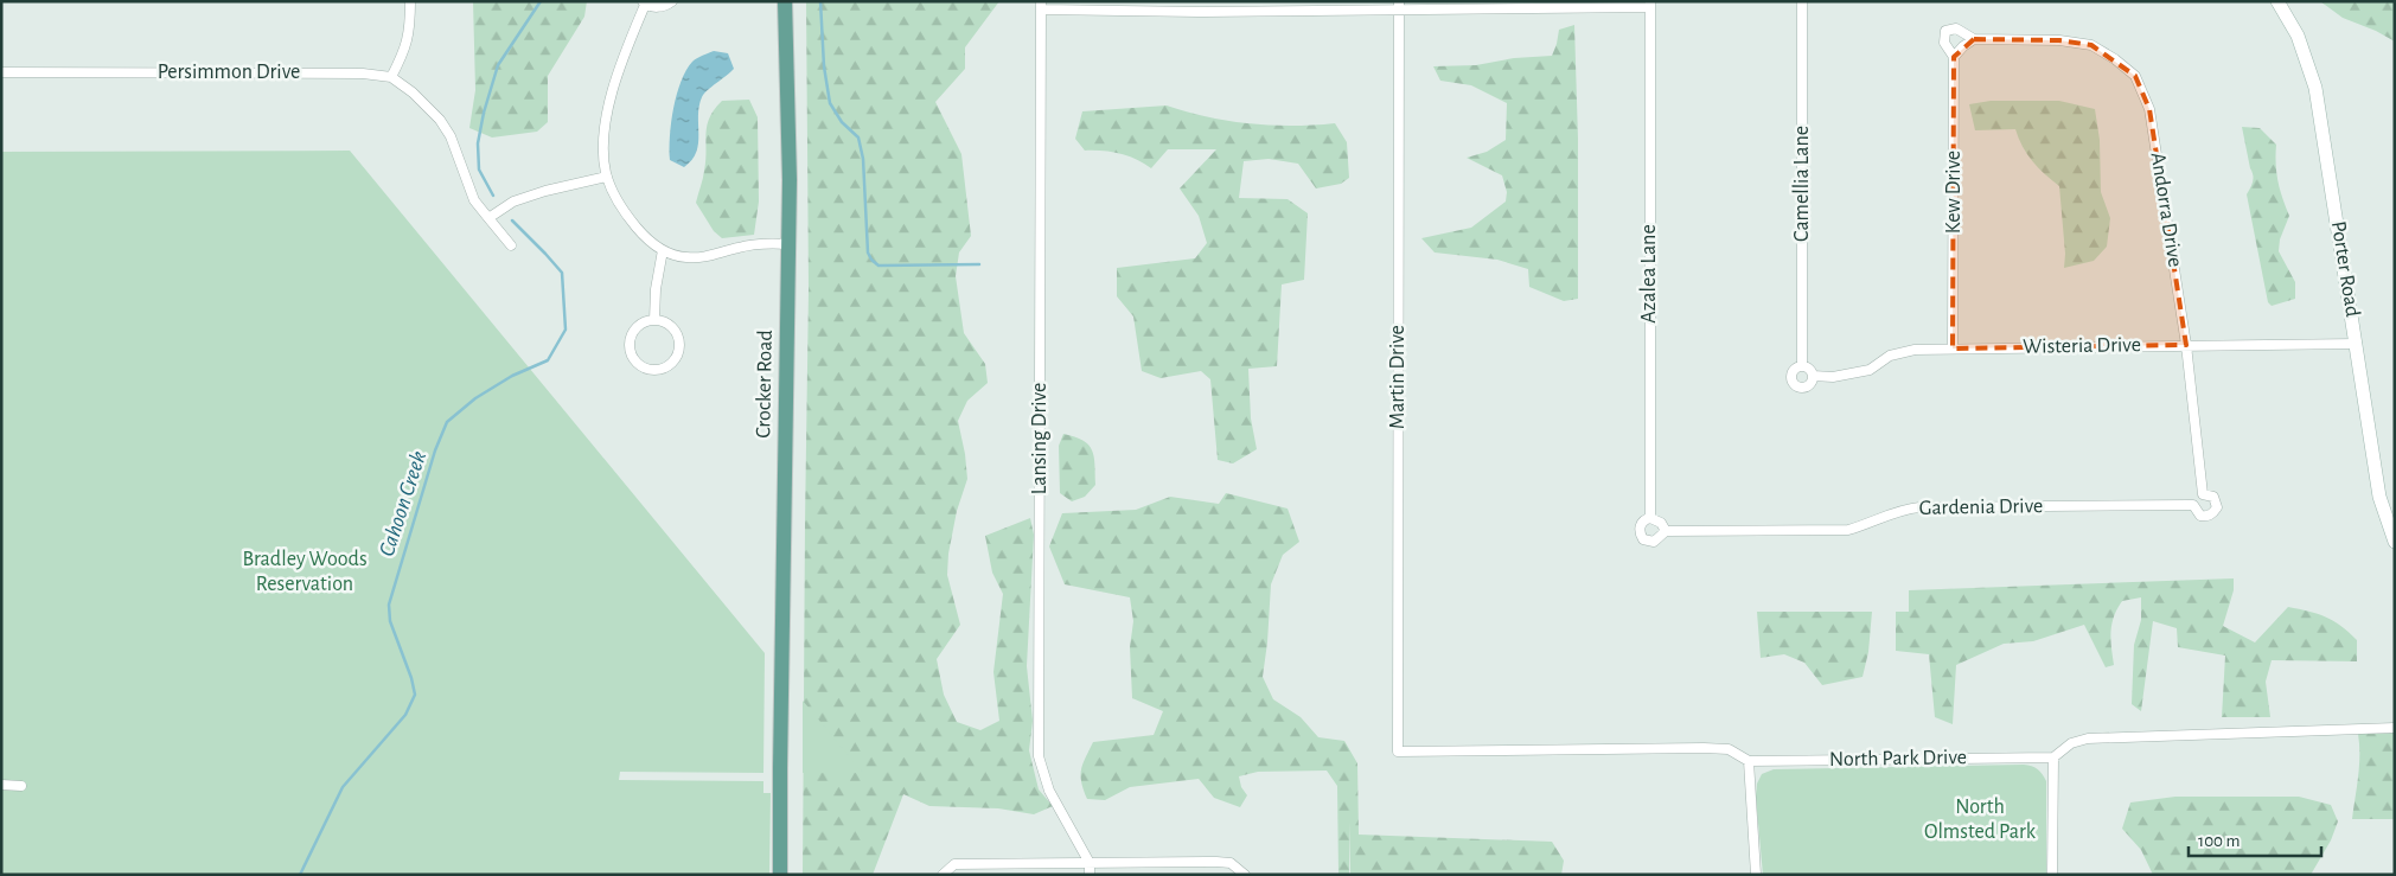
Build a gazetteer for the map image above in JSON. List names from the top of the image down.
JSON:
{
  "streets": {
    "main road": ["Porter Road", "Crocker Road"],
    "street": [
      "Persimmon Drive",
      "Camellia Lane",
      "Kew Drive",
      "Andorra Drive",
      "Azalea Lane",
      "Wisteria Drive",
      "Martin Drive",
      "Lansing Drive",
      "Gardenia Drive",
      "North Park Drive"
    ]
  },
  "crossings": [
    ["Camellia Lane", "Wisteria Drive"],
    ["Kew Drive", "Andorra Drive"],
    ["Kew Drive", "Wisteria Drive"],
    ["Andorra Drive", "Wisteria Drive"],
    ["Andorra Drive", "Gardenia Drive"],
    ["Porter Road", "Wisteria Drive"],
    ["Azalea Lane", "Gardenia Drive"],
    ["Martin Drive", "North Park Drive"]
  ],
  "water": ["Cahoon Creek"],
  "parks": ["Bradley Woods Reservation", "North Olmsted Park"],
  "scale_bar": "100 m"
}
